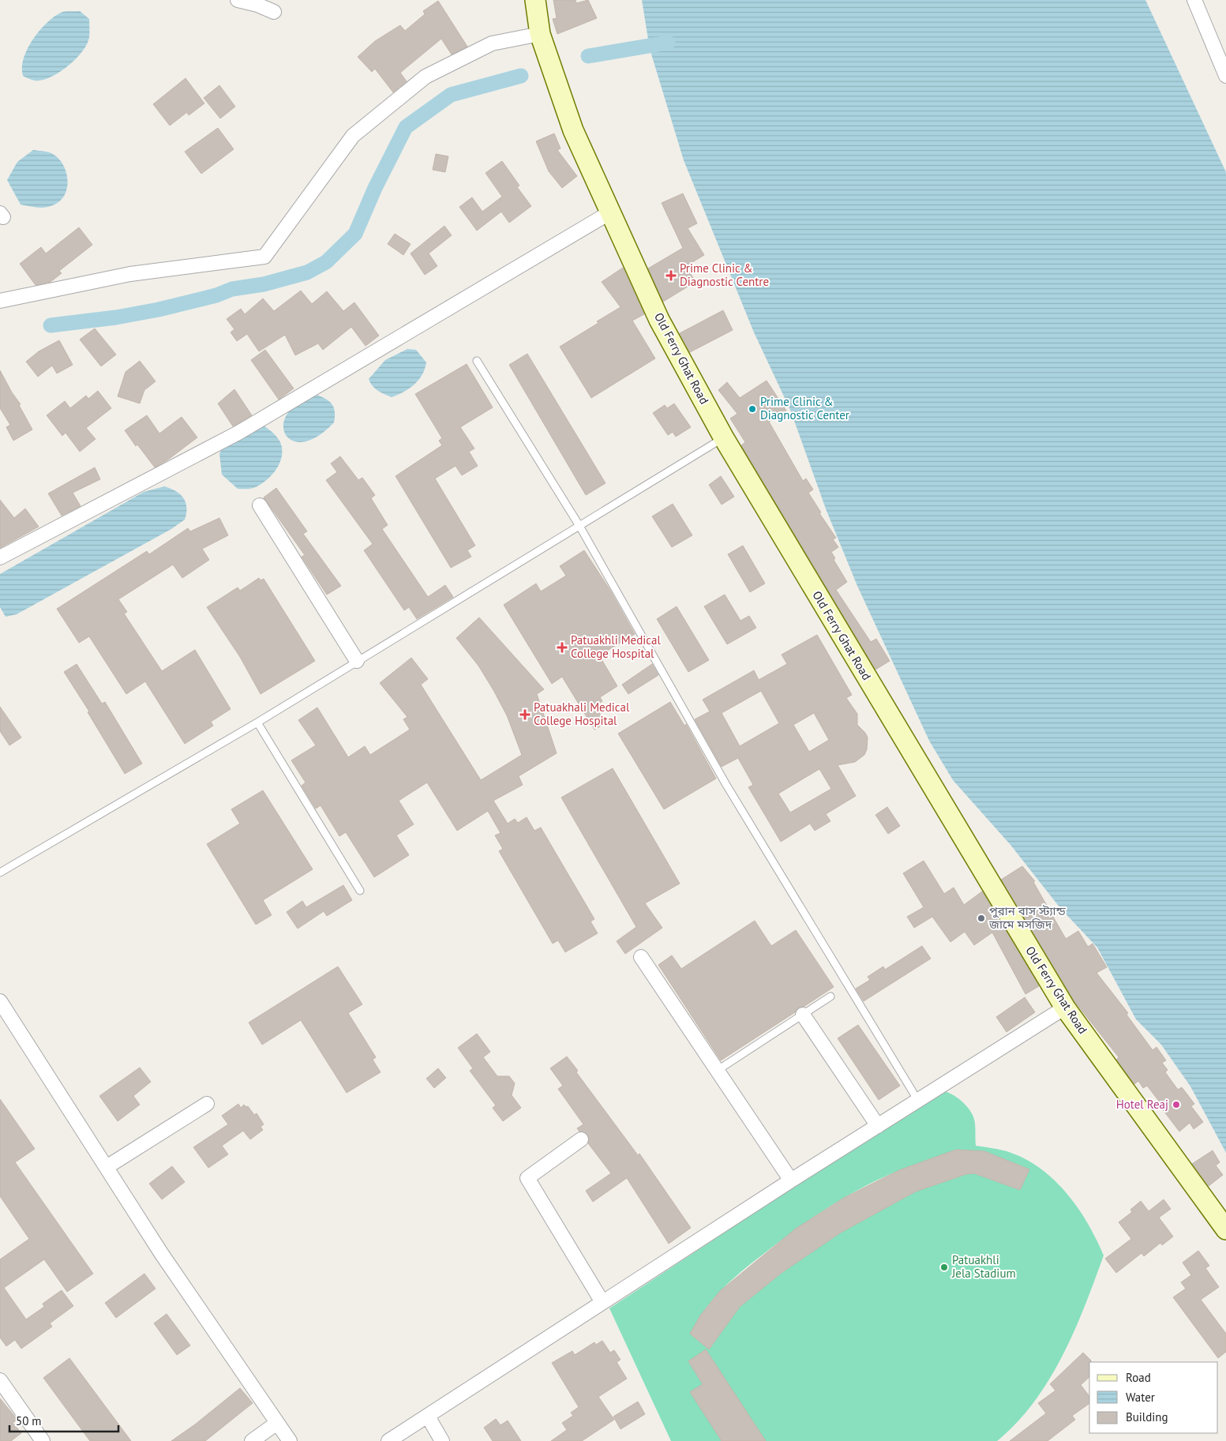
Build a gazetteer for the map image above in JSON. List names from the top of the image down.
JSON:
{
  "streets": {
    "street": ["Old Ferry Ghat Road"]
  },
  "places": {
    "health": ["Prime Clinic & Diagnostic Centre", "Patuakhli Medical College Hospital", "Patuakhali Medical College Hospital"],
    "other": [
      "Prime Clinic & Diagnostic Center",
      "পুরান বাস স্ট্যান্ড জামে মসজিদ",
      "Hotel Reaj",
      "Patuakhli Jela Stadium"
    ]
  },
  "legend": ["Road", "Water", "Building"],
  "scale_bar": "50 m"
}
